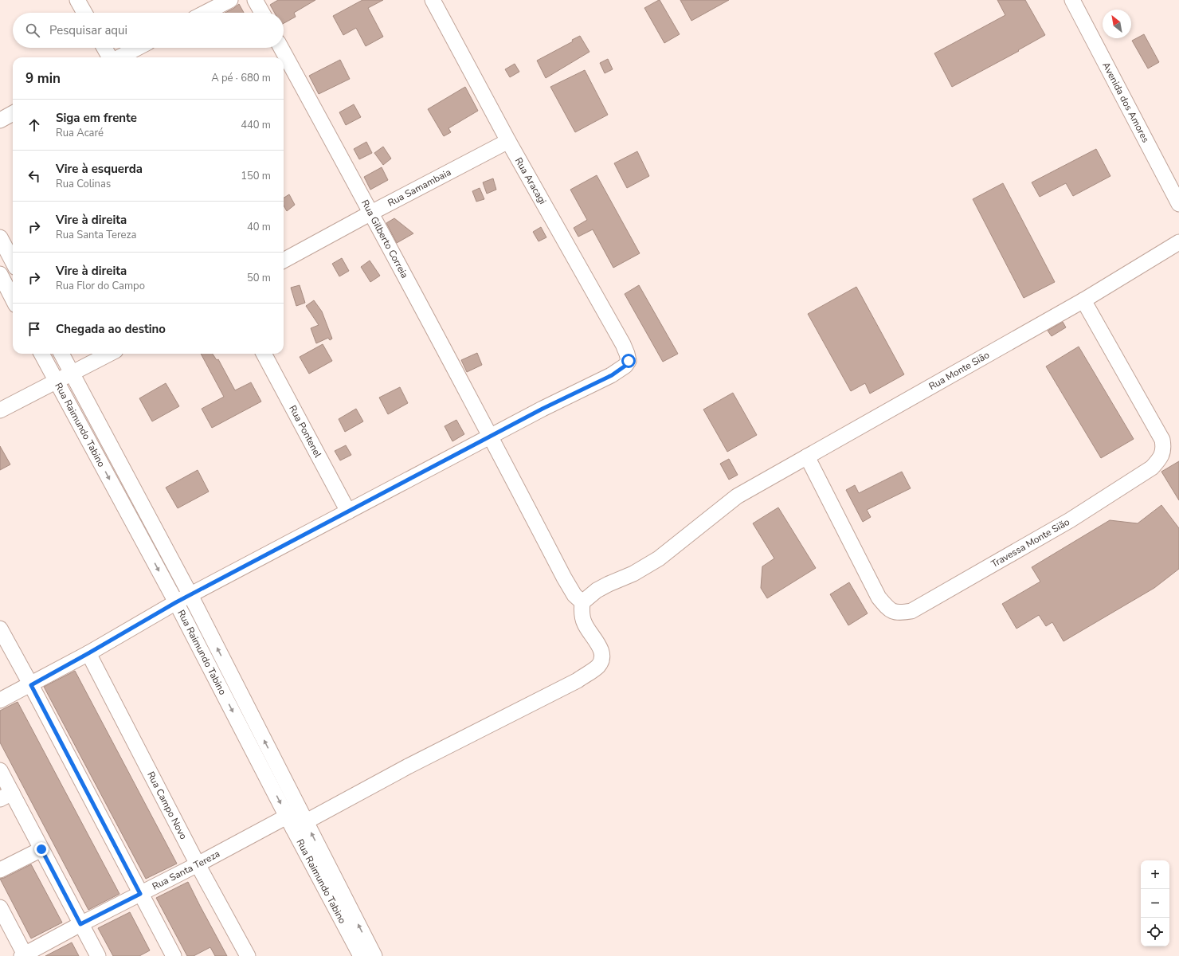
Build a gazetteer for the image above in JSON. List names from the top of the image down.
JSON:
{
  "streets": {
    "street": [
      "Avenida dos Amores",
      "Rua Aracagi",
      "Rua Samambaia",
      "Rua Gilberto Correia",
      "Rua Monte Sião",
      "Rua Raimundo Tabino",
      "Rua Pontenel",
      "Travessa Monte Sião",
      "Rua Campo Novo",
      "Rua Santa Tereza"
    ]
  },
  "crossings": [
    ["Rua Aracagi", "Rua Samambaia"],
    ["Rua Aracagi", "Rua Gilberto Correia"],
    ["Rua Samambaia", "Rua Gilberto Correia"],
    ["Rua Gilberto Correia", "Rua Monte Sião"],
    ["Rua Gilberto Correia", "Rua Santa Tereza"],
    ["Rua Monte Sião", "Travessa Monte Sião"],
    ["Rua Monte Sião", "Rua Santa Tereza"],
    ["Rua Raimundo Tabino", "Rua Santa Tereza"],
    ["Rua Campo Novo", "Rua Santa Tereza"]
  ],
  "north": "top left",
  "page": {
    "search": "Pesquisar aqui",
    "heading": ["9 min", "A pé · 680 m"],
    "list": [
      ["Siga em frente", "Rua Acaré", "440 m"],
      ["Vire à esquerda", "Rua Colinas", "150 m"],
      ["Vire à direita", "Rua Santa Tereza", "40 m"],
      ["Vire à direita", "Rua Flor do Campo", "50 m"],
      "Chegada ao destino"
    ],
    "map_buttons": ["+", "−"]
  }
}
